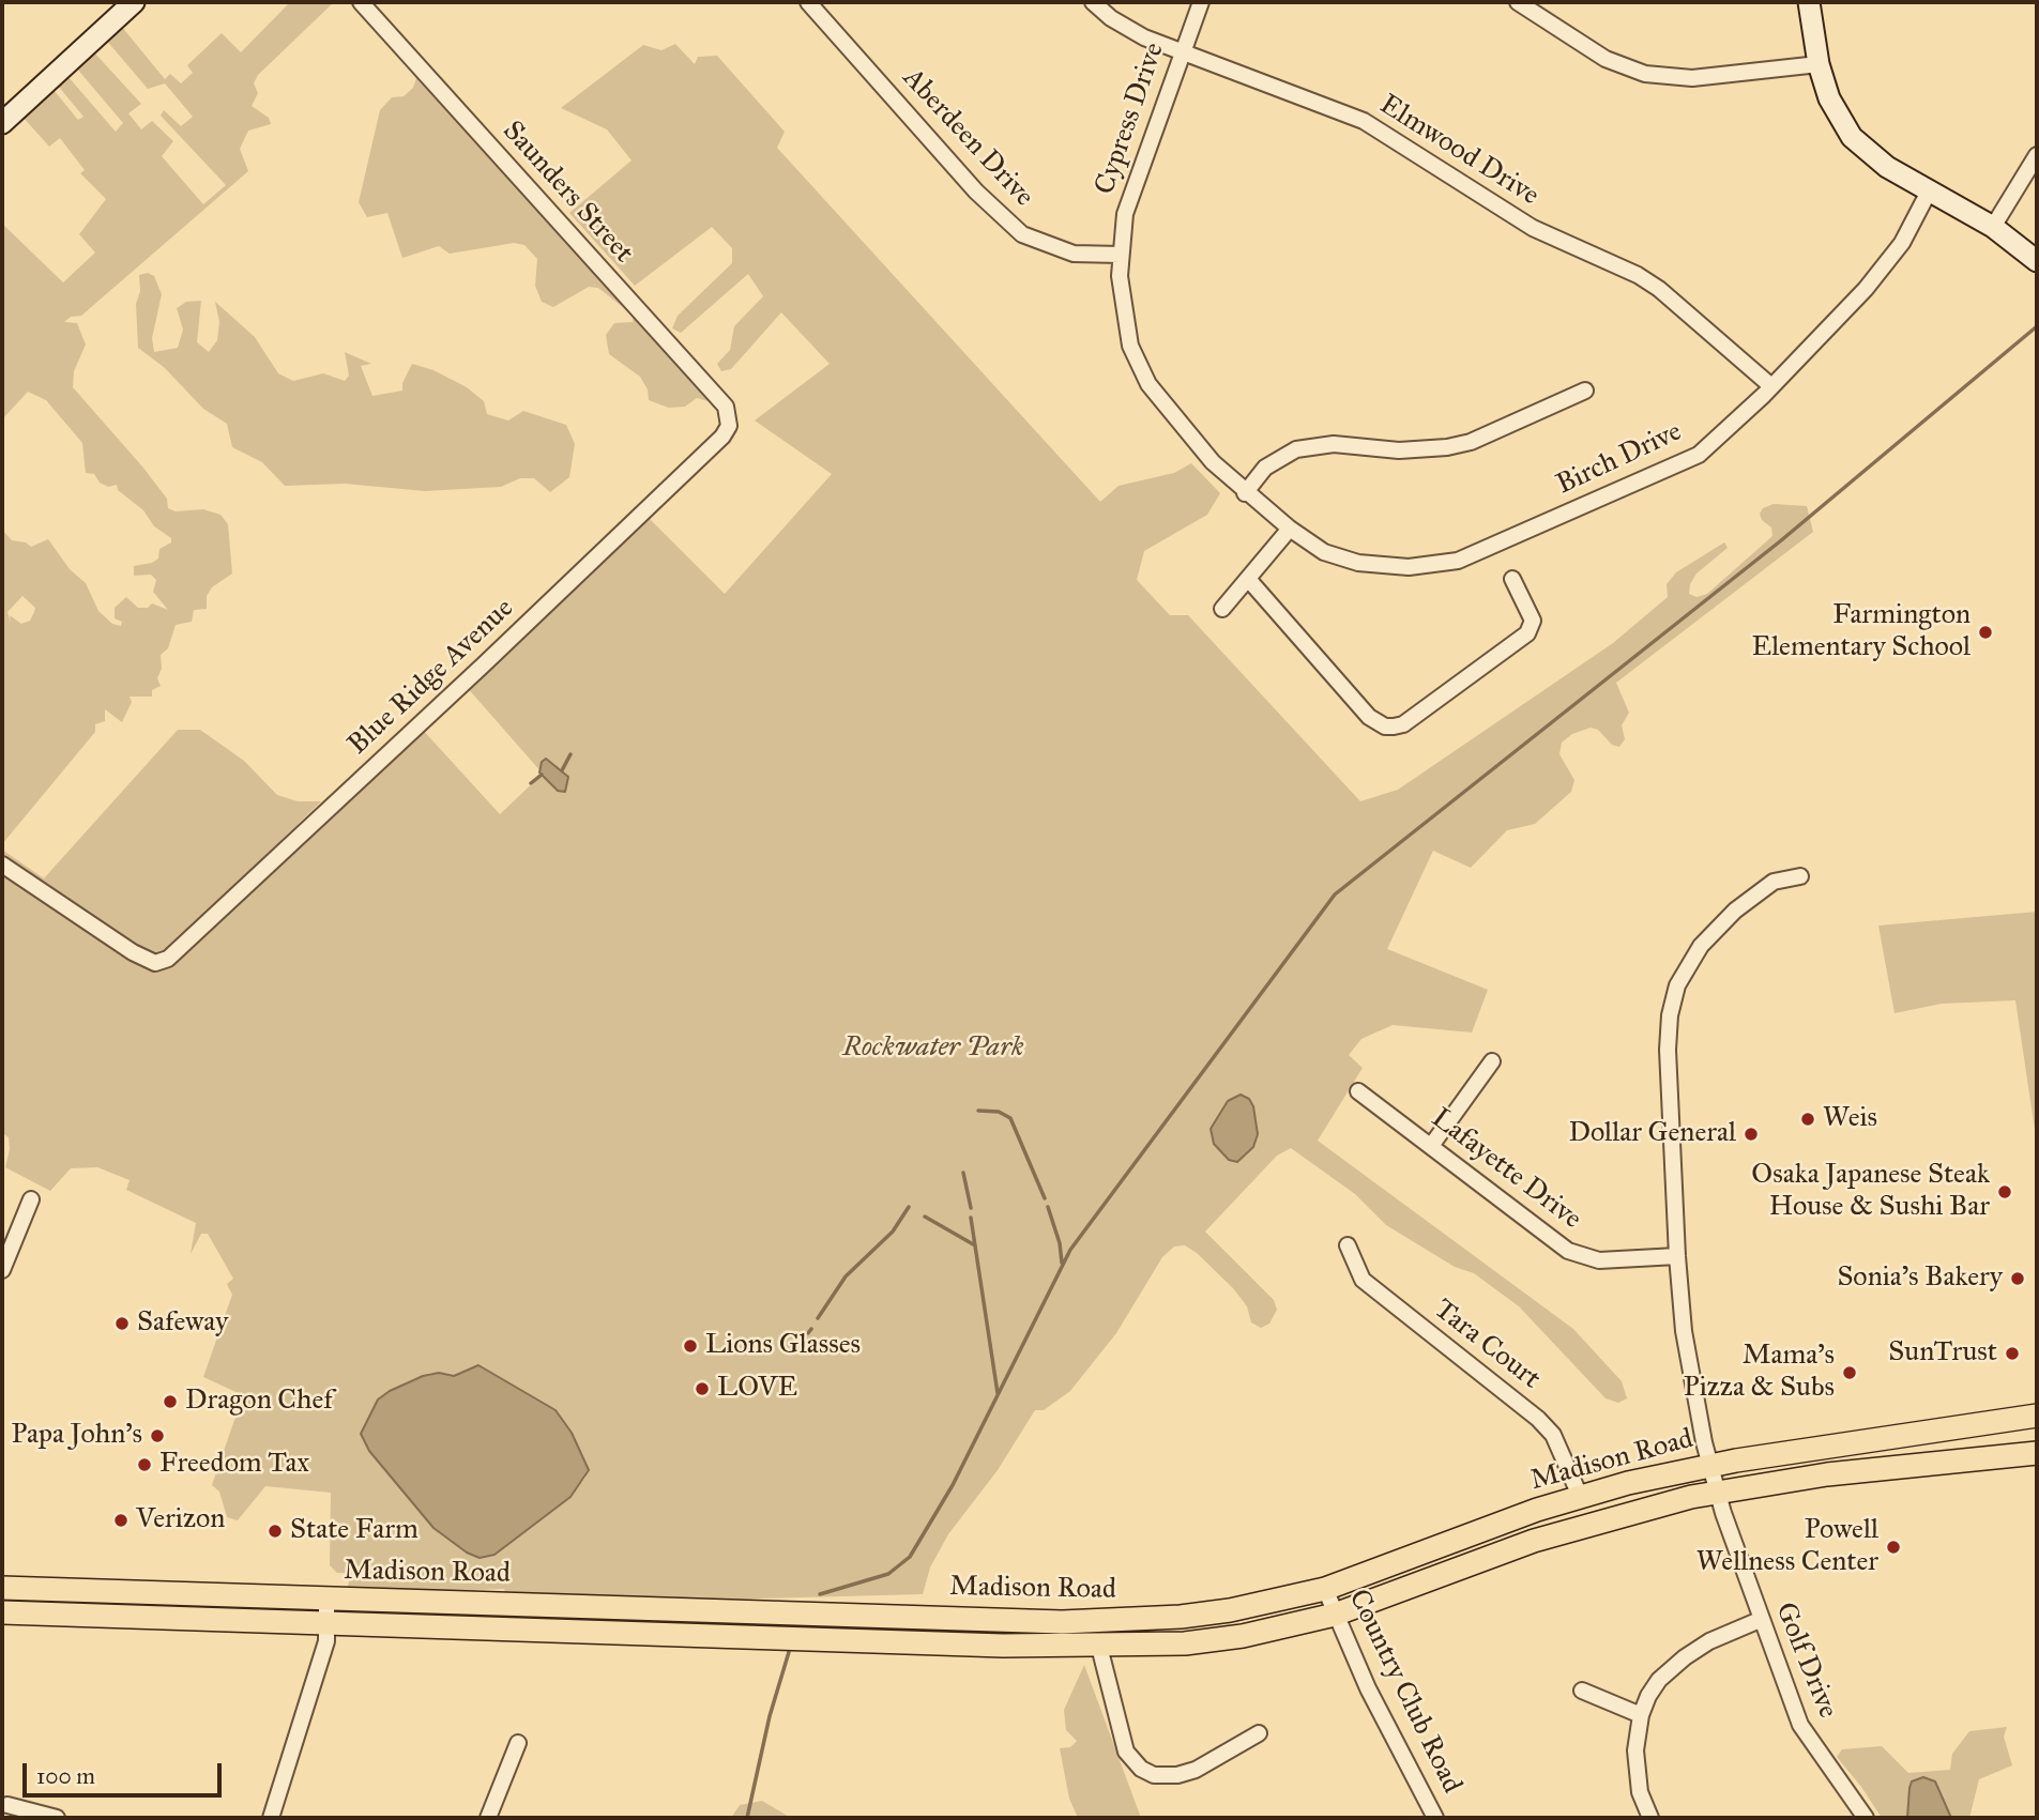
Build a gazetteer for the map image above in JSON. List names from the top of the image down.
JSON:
{
  "streets": {
    "main road": ["Madison Road"],
    "street": [
      "Cypress Drive",
      "Aberdeen Drive",
      "Elmwood Drive",
      "Saunders Street",
      "Birch Drive",
      "Blue Ridge Avenue",
      "Lafayette Drive",
      "Tara Court",
      "Golf Drive",
      "Country Club Road"
    ]
  },
  "crossings": [
    ["Cypress Drive", "Aberdeen Drive"],
    ["Cypress Drive", "Elmwood Drive"],
    ["Cypress Drive", "Birch Drive"],
    ["Aberdeen Drive", "Birch Drive"],
    ["Elmwood Drive", "Birch Drive"],
    ["Saunders Street", "Blue Ridge Avenue"],
    ["Lafayette Drive", "Golf Drive"],
    ["Tara Court", "Madison Road"],
    ["Madison Road", "Golf Drive"],
    ["Madison Road", "Country Club Road"]
  ],
  "parks": ["Rockwater Park"],
  "places": [
    "Farmington Elementary School",
    "Weis",
    "Dollar General",
    "Osaka Japanese Steak House & Sushi Bar",
    "Sonia's Bakery",
    "Safeway",
    "Lions Glasses",
    "SunTrust",
    "Mama's Pizza & Subs",
    "LOVE",
    "Dragon Chef",
    "Papa John's",
    "Freedom Tax",
    "Verizon",
    "State Farm",
    "Powell Wellness Center"
  ],
  "scale_bar": "100 m"
}
